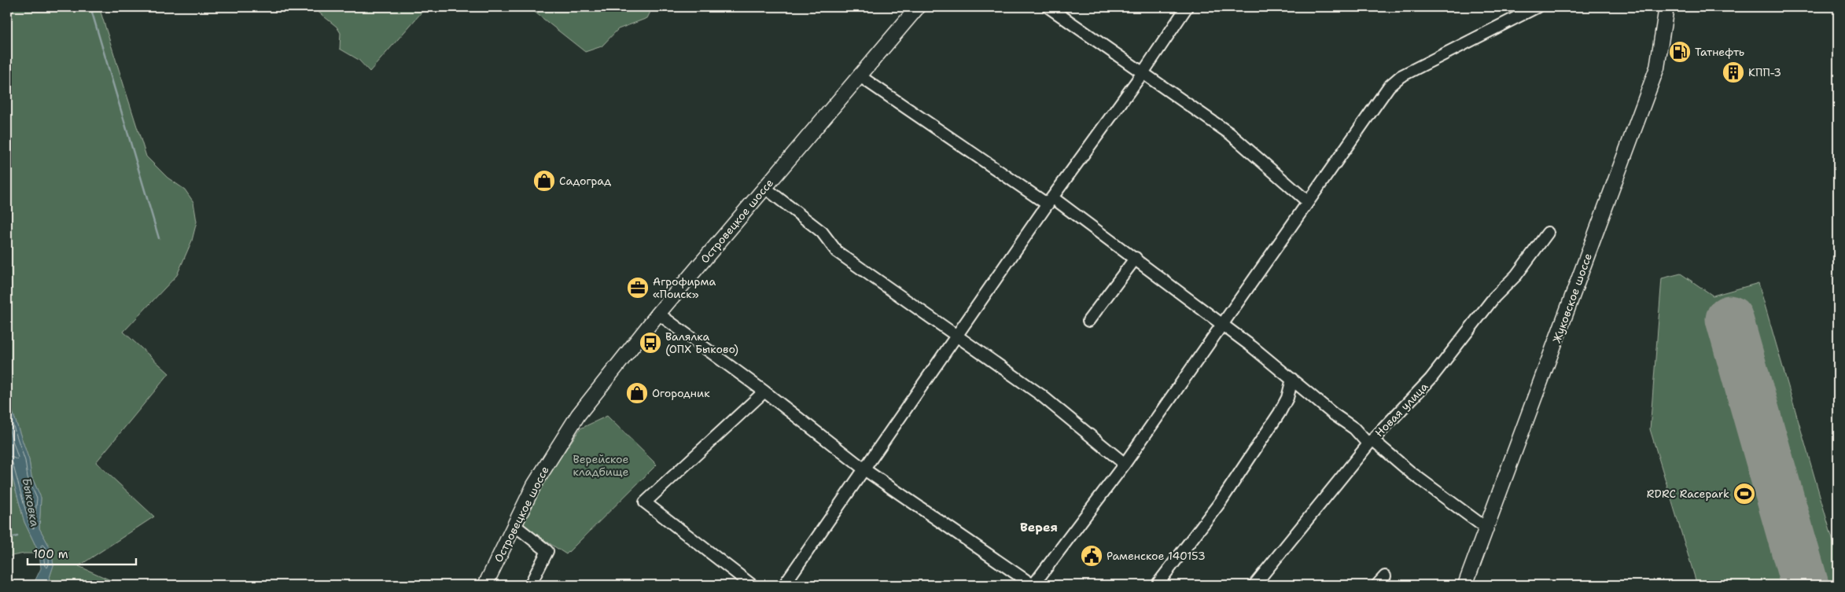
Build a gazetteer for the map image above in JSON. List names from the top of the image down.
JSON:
{
  "streets": {
    "main road": ["Островецкое шоссе", "Жуковское шоссе"],
    "street": ["Новая улица"]
  },
  "districts": ["Верея"],
  "water": ["Быковка"],
  "parks": ["Верейское кладбище"],
  "places": {
    "fuel station": ["Татнефть"],
    "building": ["КПП-3"],
    "shop": ["Садоград", "Огородник"],
    "office": ["Агрофирма «Поиск»"],
    "bus stop": ["Валялка (ОПХ Быково)"],
    "sports": ["RDRC Racepark"],
    "public building": ["Раменское 140153"]
  },
  "scale_bar": "100 m"
}
